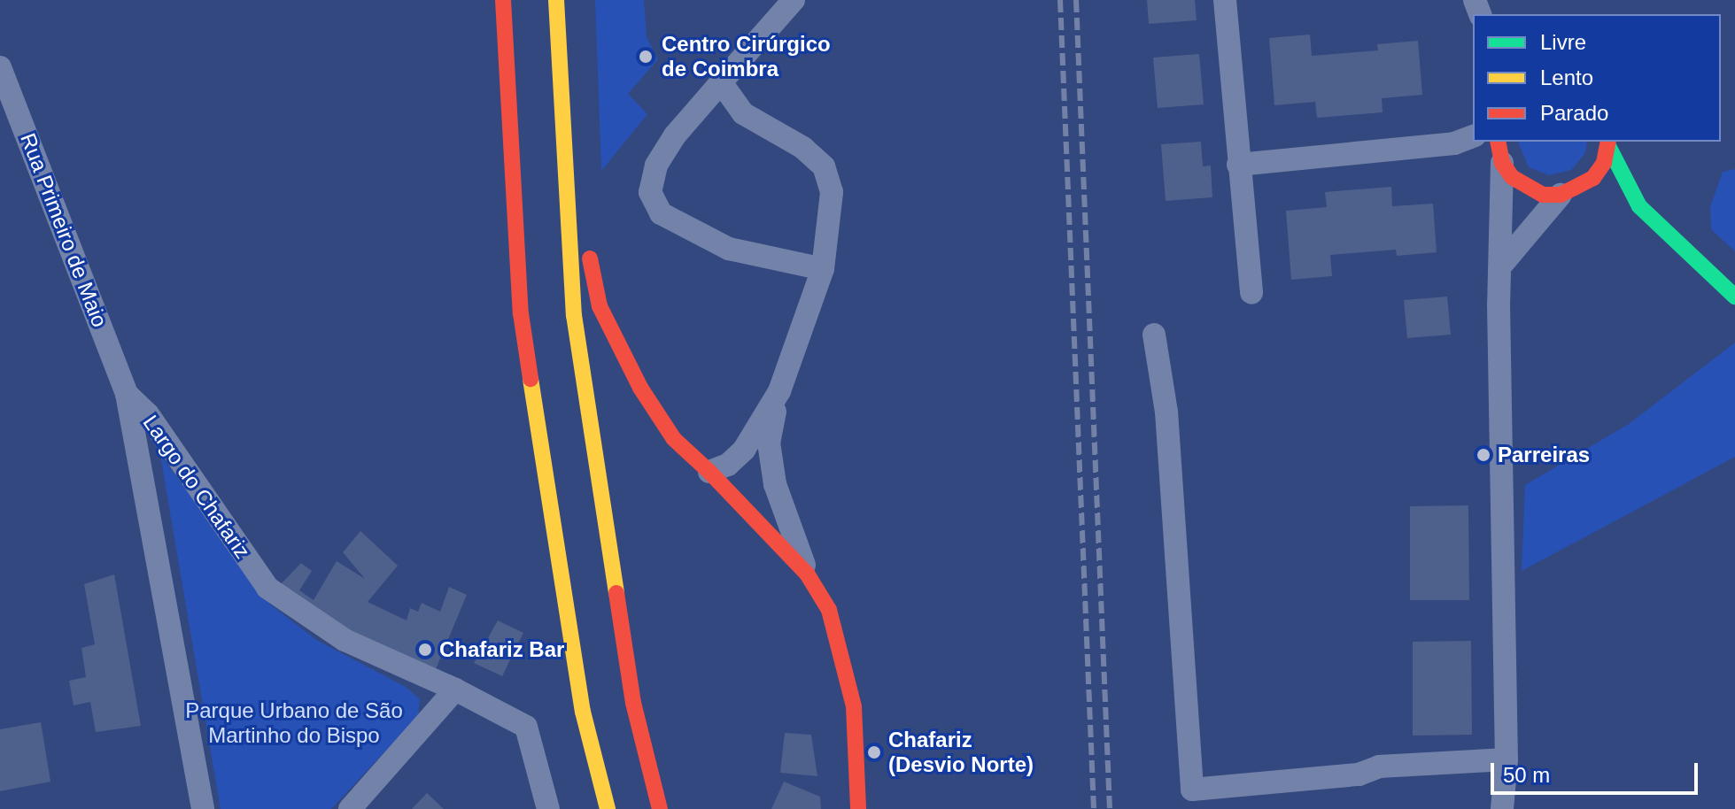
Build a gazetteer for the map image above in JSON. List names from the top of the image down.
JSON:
{
  "streets": {
    "street": ["Rua Primeiro de Maio", "Largo do Chafariz"]
  },
  "crossings": [
    ["Rua Primeiro de Maio", "Largo do Chafariz"]
  ],
  "parks": ["Parque Urbano de São Martinho do Bispo"],
  "places": [
    "Centro Cirúrgico de Coimbra",
    "Parreiras",
    "Chafariz Bar",
    "Chafariz (Desvio Norte)"
  ],
  "legend": ["Livre", "Lento", "Parado"],
  "scale_bar": "50 m"
}
